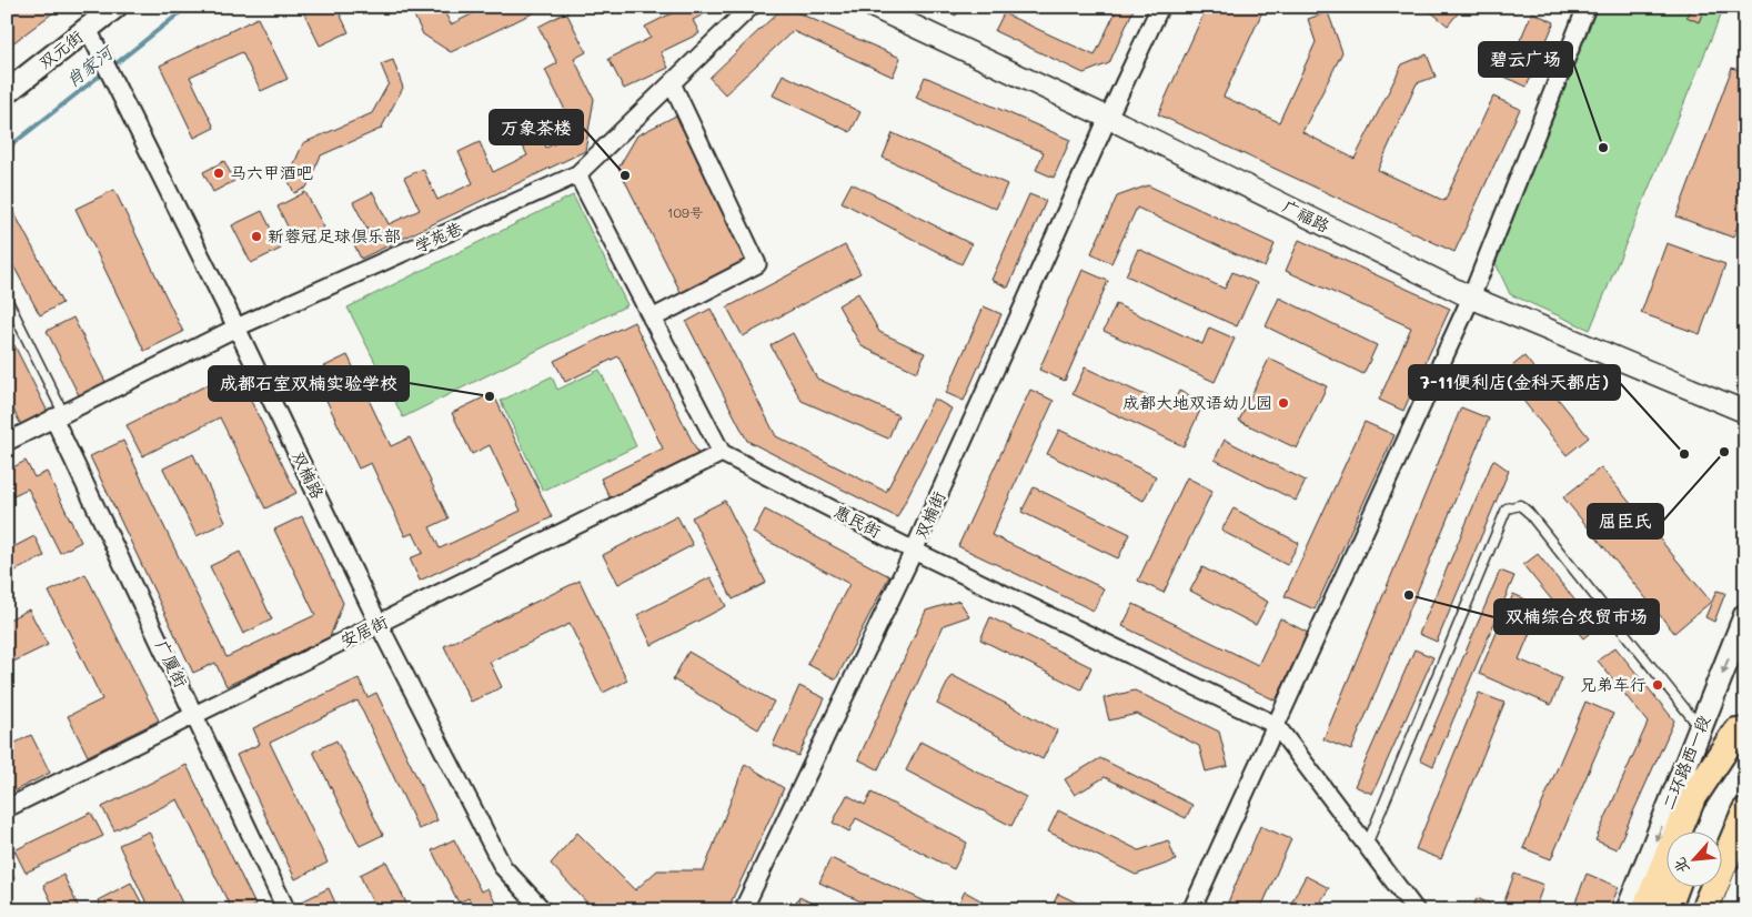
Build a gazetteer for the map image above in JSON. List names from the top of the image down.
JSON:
{
  "streets": {
    "main road": ["双元街", "二环路西一段"],
    "street": [
      "广福路",
      "学苑巷",
      "双楠路",
      "双楠街",
      "惠民街",
      "安居街",
      "广厦街"
    ]
  },
  "crossings": [
    ["双元街", "双楠路"],
    ["广福路", "双楠街"],
    ["学苑巷", "双楠路"],
    ["学苑巷", "广厦街"],
    ["双楠路", "安居街"],
    ["双楠街", "惠民街"],
    ["惠民街", "安居街"],
    ["安居街", "广厦街"]
  ],
  "one_way": ["二环路西一段"],
  "water": ["肖家河"],
  "places": [
    "碧云广场",
    "马六甲酒吧",
    "万象茶楼",
    "新蓉冠足球俱乐部",
    "成都石室双楠实验学校",
    "成都大地双语幼儿园",
    "屈臣氏",
    "7-11便利店(金科天都店)",
    "双楠综合农贸市场",
    "兄弟车行"
  ],
  "house_numbers": ["109号"],
  "north": "bottom left"
}
